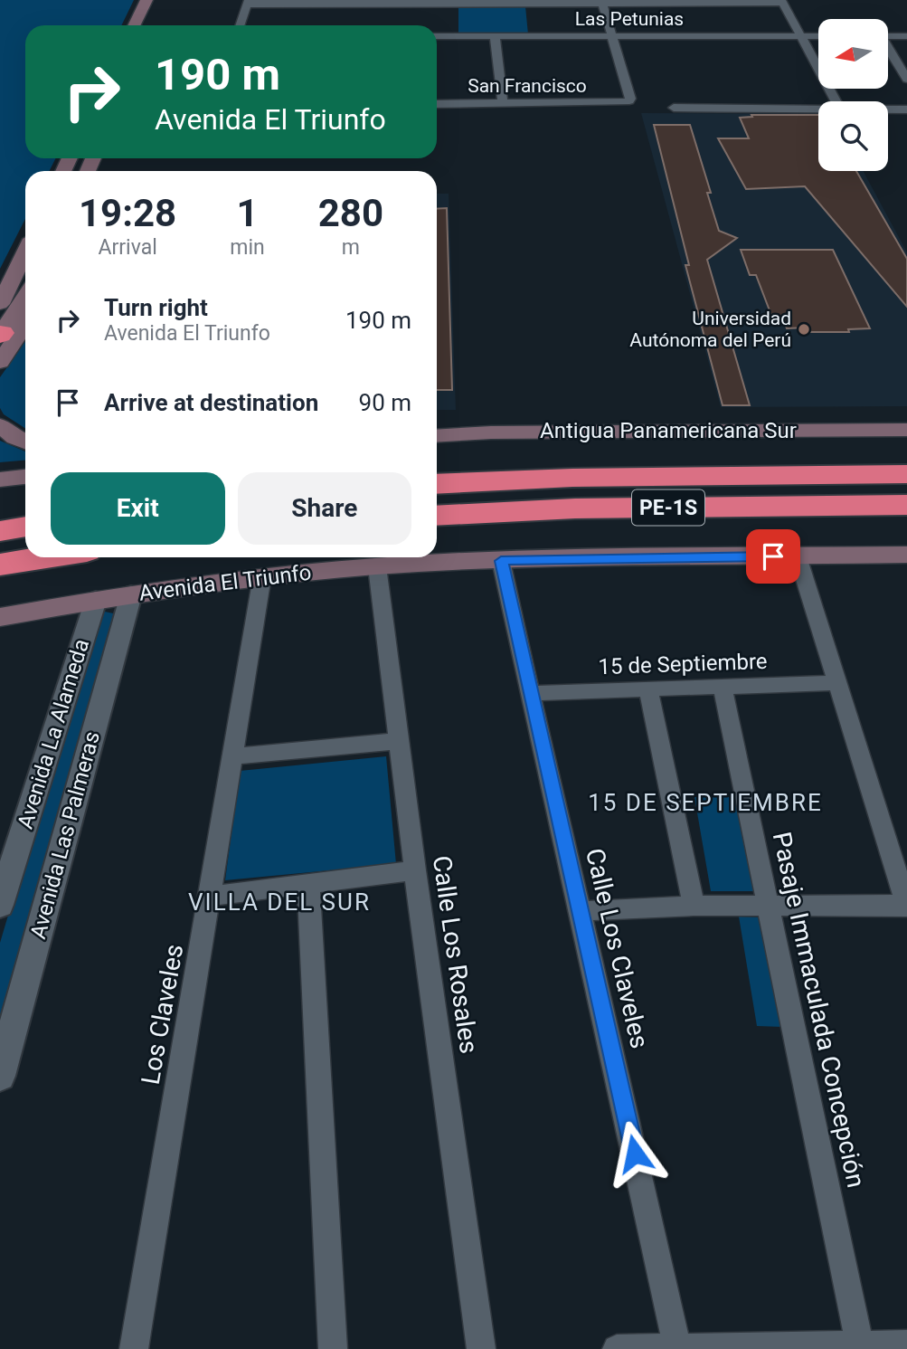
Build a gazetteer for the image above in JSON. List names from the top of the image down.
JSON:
{
  "streets": {
    "highway": ["PE-1S"],
    "main road": ["Antigua Panamericana Sur", "Avenida El Triunfo"],
    "street": [
      "Las Petunias",
      "San Francisco",
      "15 de Septiembre",
      "Avenida La Alameda",
      "Avenida Las Palmeras",
      "Calle Los Claveles",
      "Calle Los Rosales",
      "Pasaje Immaculada Concepción",
      "Los Claveles"
    ]
  },
  "crossings": [
    ["Las Petunias", "San Francisco"],
    ["Avenida El Triunfo", "Avenida La Alameda"],
    ["Avenida El Triunfo", "Avenida Las Palmeras"],
    ["Avenida El Triunfo", "Calle Los Claveles"],
    ["Avenida El Triunfo", "Calle Los Rosales"],
    ["Avenida El Triunfo", "Los Claveles"],
    ["15 de Septiembre", "Calle Los Claveles"],
    ["15 de Septiembre", "Pasaje Immaculada Concepción"]
  ],
  "districts": ["15 DE SEPTIEMBRE", "VILLA DEL SUR"],
  "places": ["Universidad Autónoma del Perú"],
  "north": "left",
  "page": {
    "turn": ["190 m", "Avenida El Triunfo"],
    "eta": [
      "19:28",
      "Arrival",
      "1",
      "min",
      "280",
      "m"
    ],
    "list": [
      {
        "name": "Turn right",
        "note": "Avenida El Triunfo",
        "value": "190 m"
      },
      {
        "name": "Arrive at destination",
        "value": "90 m"
      }
    ],
    "buttons": ["Exit", "Share"]
  }
}
